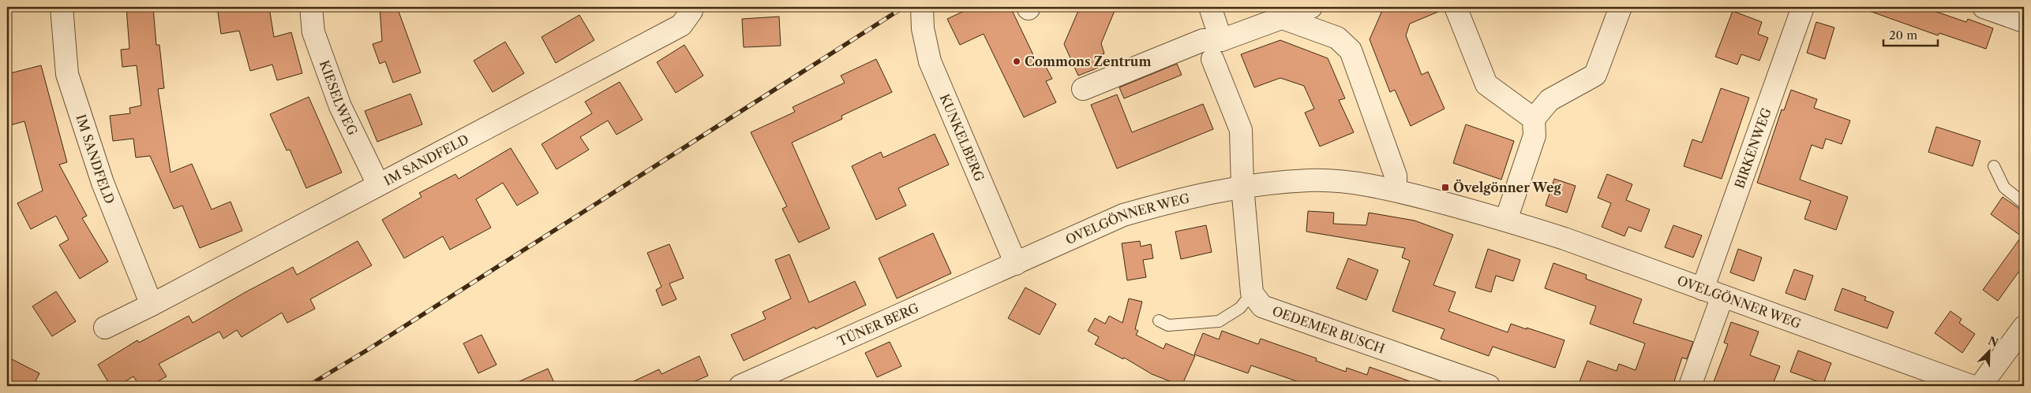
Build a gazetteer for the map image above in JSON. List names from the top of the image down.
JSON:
{
  "streets": {
    "street": [
      "KIESELWEG",
      "KUNKELBERG",
      "BIRKENWEG",
      "IM SANDFELD",
      "OVELGÖNNER WEG",
      "TÜNER BERG",
      "OEDEMER BUSCH"
    ]
  },
  "crossings": [
    ["KIESELWEG", "IM SANDFELD"],
    ["KUNKELBERG", "OVELGÖNNER WEG"],
    ["KUNKELBERG", "TÜNER BERG"],
    ["BIRKENWEG", "OVELGÖNNER WEG"],
    ["OVELGÖNNER WEG", "TÜNER BERG"]
  ],
  "places": {
    "other": ["Commons Zentrum"],
    "transit": ["Övelgönner Weg"]
  },
  "scale_bar": "20 m",
  "north": "top right"
}
